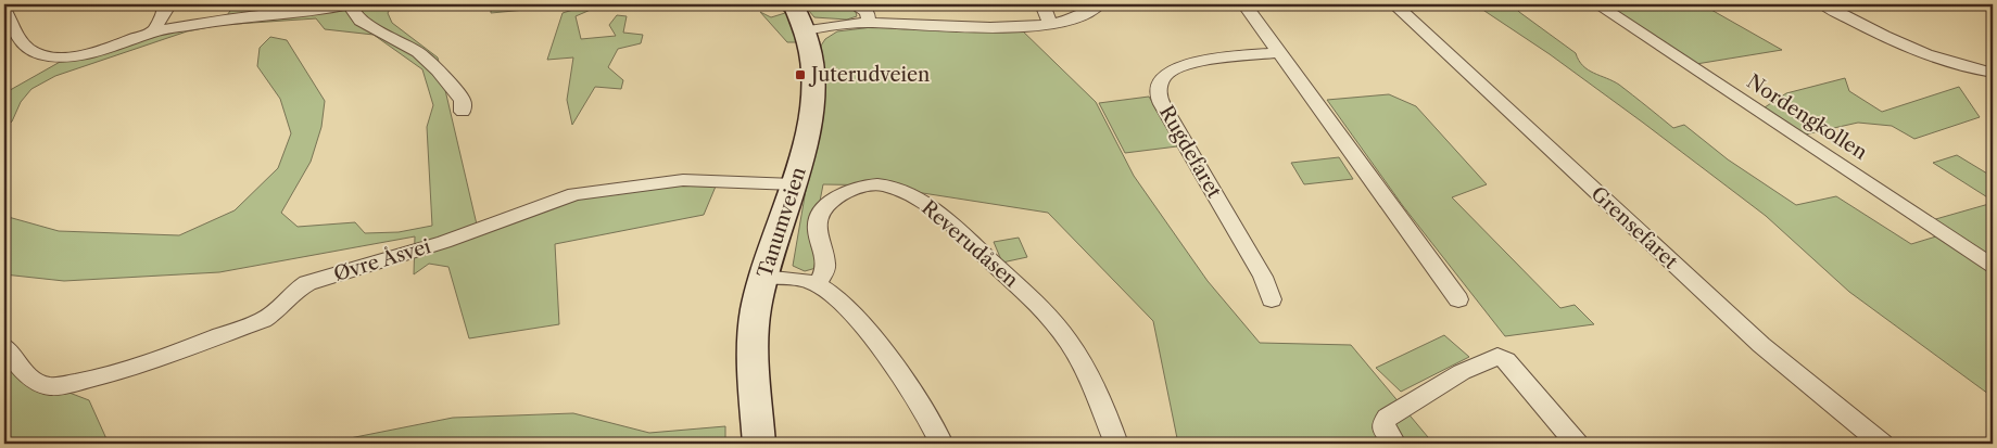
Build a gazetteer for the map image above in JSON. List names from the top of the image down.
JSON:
{
  "streets": {
    "main road": ["Tanumveien"],
    "street": [
      "Nordengkollen",
      "Rugdefaret",
      "Grensefaret",
      "Reverudåsen",
      "Øvre Åsvei"
    ]
  },
  "crossings": [
    ["Tanumveien", "Øvre Åsvei"]
  ],
  "places": {
    "transit": ["Juterudveien"]
  }
}
